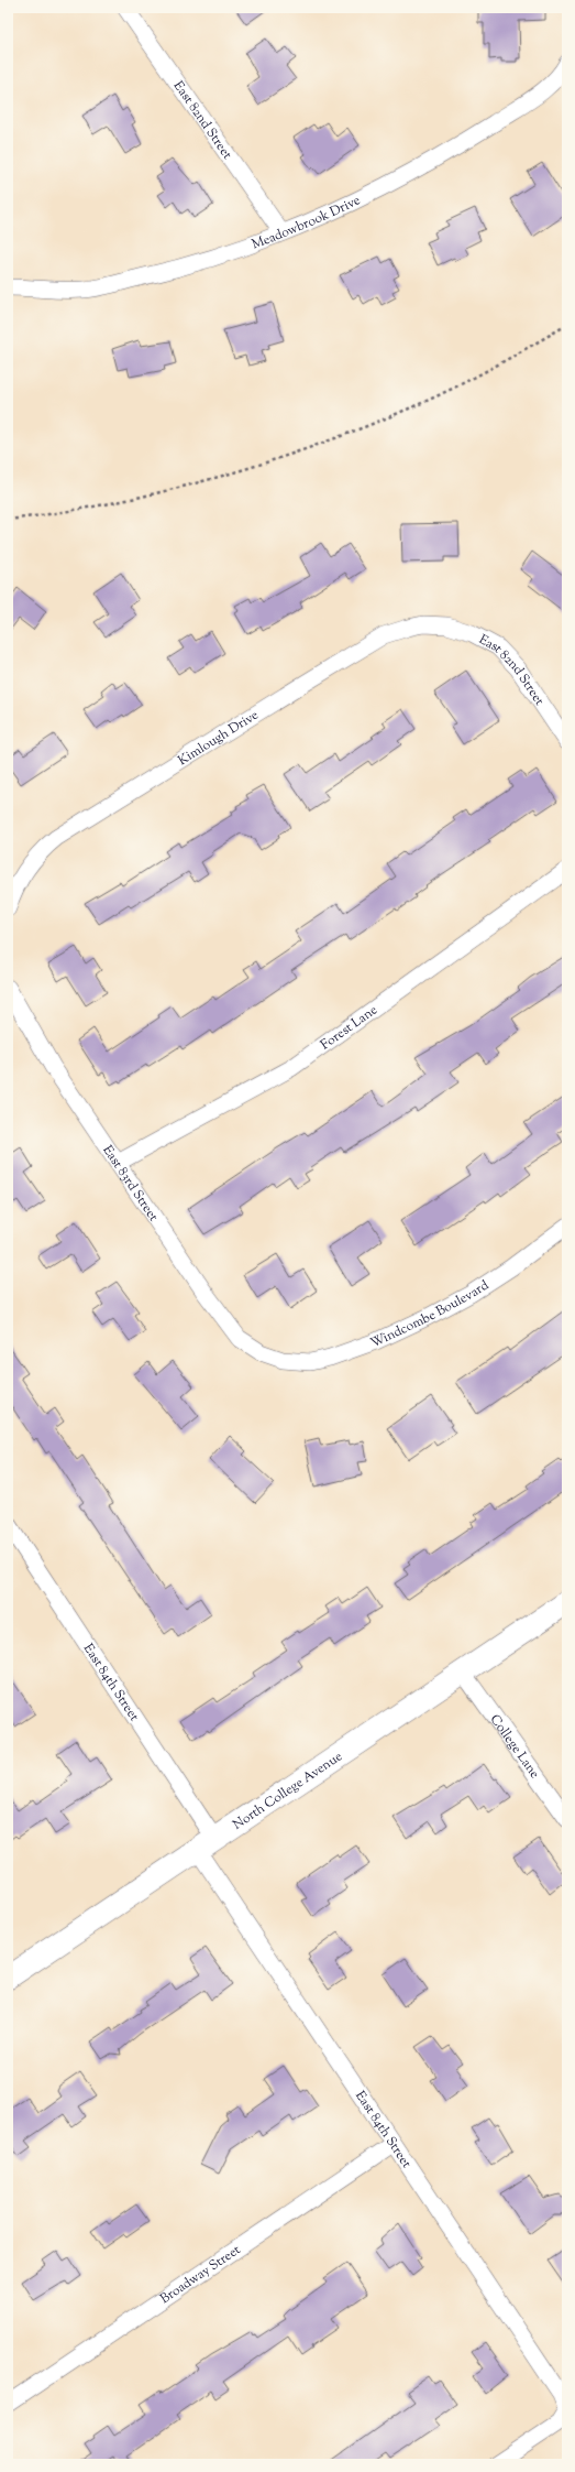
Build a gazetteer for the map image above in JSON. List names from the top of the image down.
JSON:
{
  "streets": {
    "main road": ["North College Avenue"],
    "street": [
      "East 82nd Street",
      "Meadowbrook Drive",
      "Kimlough Drive",
      "Forest Lane",
      "East 83rd Street",
      "Windcombe Boulevard",
      "East 84th Street",
      "College Lane",
      "Broadway Street"
    ]
  },
  "crossings": [
    ["East 82nd Street", "Meadowbrook Drive"],
    ["East 82nd Street", "Kimlough Drive"],
    ["Forest Lane", "East 83rd Street"],
    ["East 83rd Street", "Windcombe Boulevard"],
    ["East 84th Street", "North College Avenue"],
    ["East 84th Street", "Broadway Street"],
    ["College Lane", "North College Avenue"]
  ]
}
